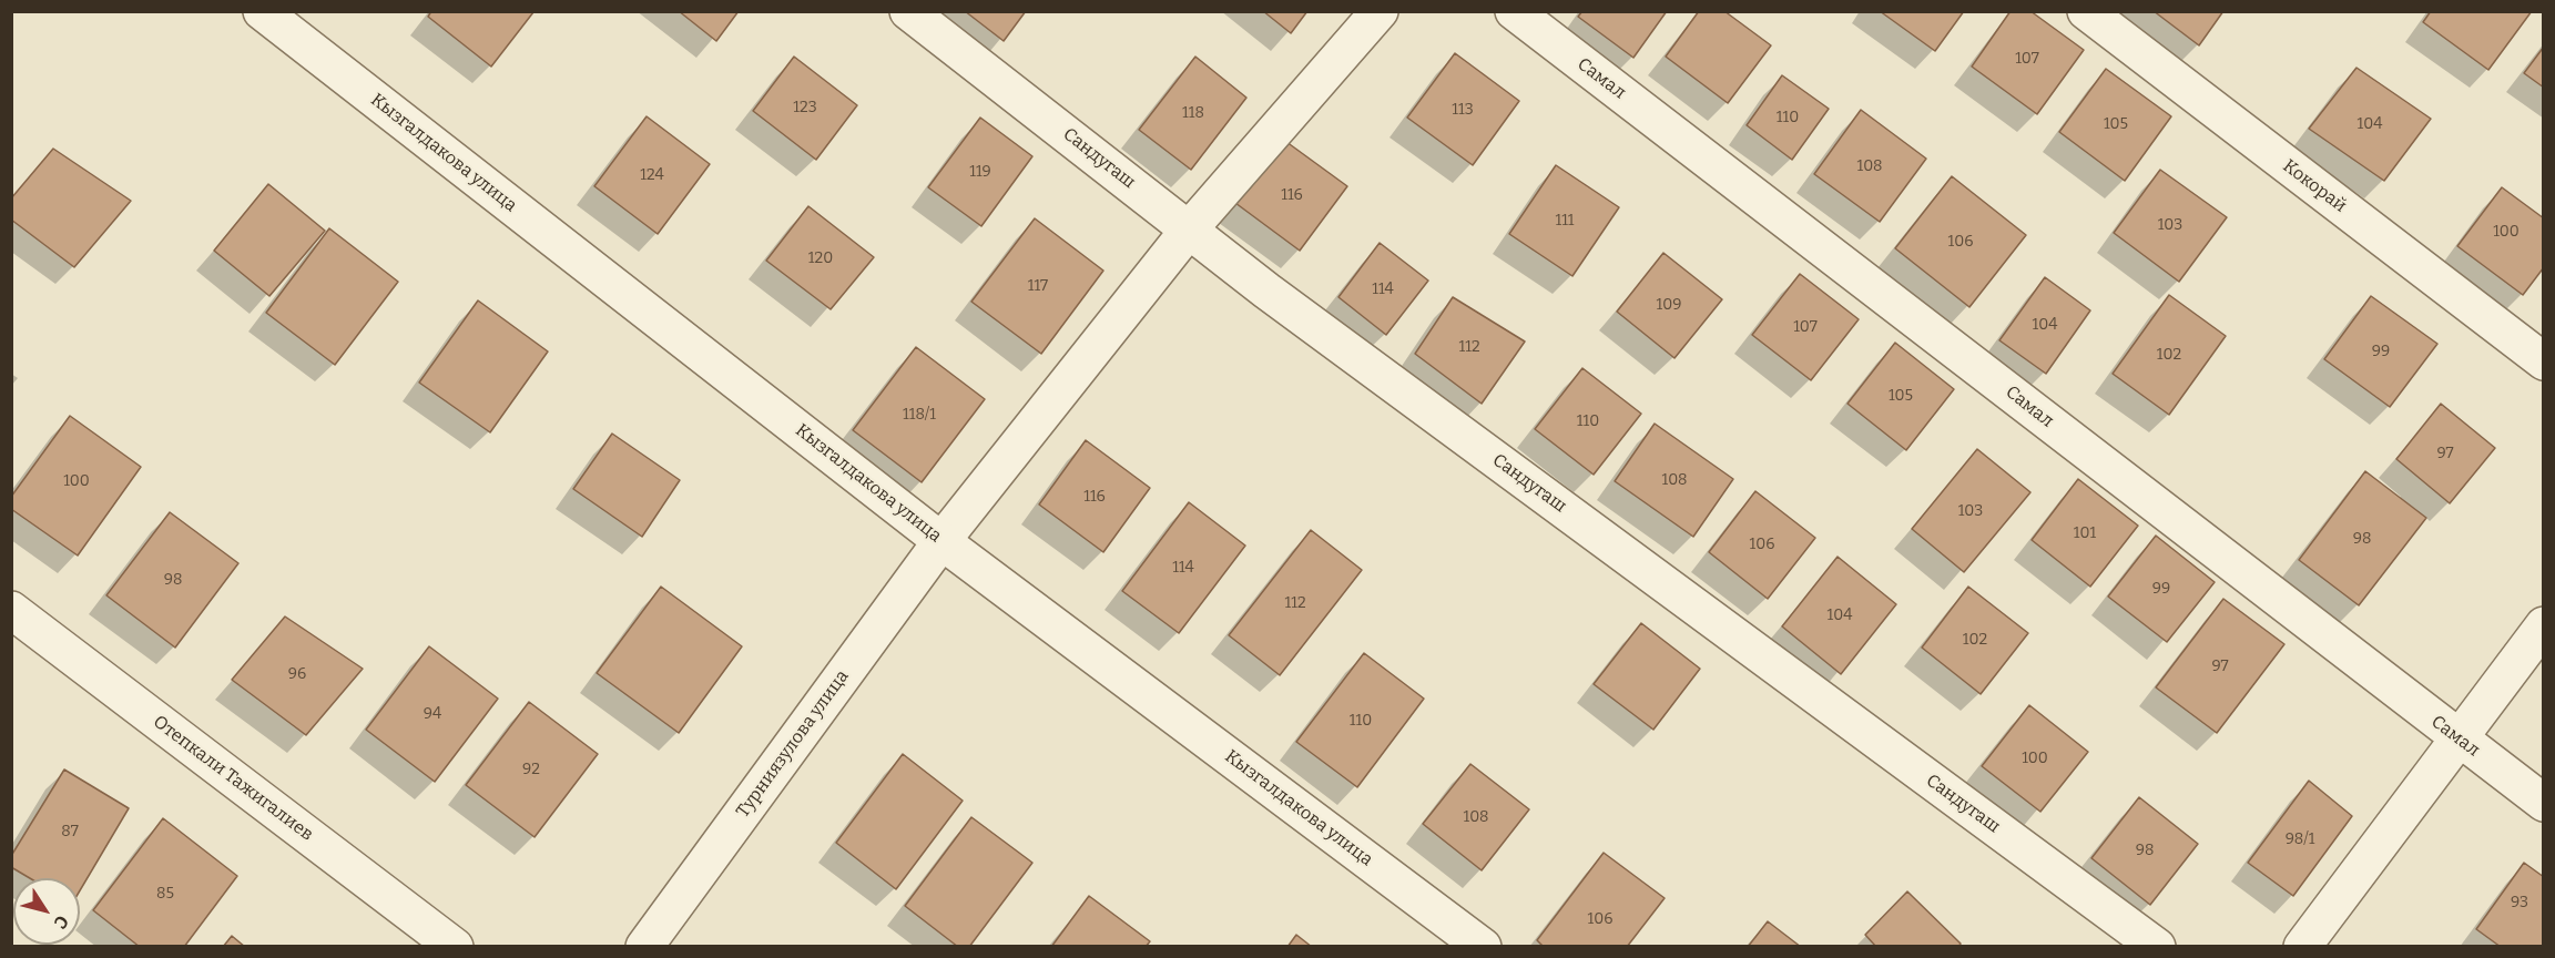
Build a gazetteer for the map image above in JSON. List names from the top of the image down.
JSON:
{
  "streets": {
    "street": [
      "Самал",
      "Кызгалдакова улица",
      "Сандугаш",
      "Кокорай",
      "Турниязулова улица",
      "Отепкали Тажигалиев"
    ]
  },
  "crossings": [
    ["Кызгалдакова улица", "Турниязулова улица"],
    ["Сандугаш", "Турниязулова улица"]
  ],
  "house_numbers": [
    "107",
    "123",
    "113",
    "118",
    "110",
    "105",
    "104",
    "108",
    "119",
    "124",
    "116",
    "111",
    "103",
    "100",
    "106",
    "120",
    "117",
    "114",
    "109",
    "104",
    "107",
    "112",
    "99",
    "102",
    "105",
    "118/1",
    "110",
    "97",
    "108",
    "100",
    "116",
    "103",
    "101",
    "98",
    "106",
    "114",
    "98",
    "99",
    "112",
    "104",
    "102",
    "97",
    "96",
    "94",
    "110",
    "100",
    "92",
    "108",
    "87",
    "98/1",
    "98",
    "85",
    "93",
    "106"
  ],
  "north": "bottom right"
}
